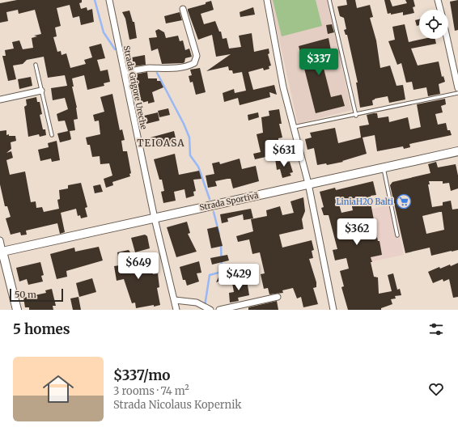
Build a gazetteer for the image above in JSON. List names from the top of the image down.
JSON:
{
  "streets": {
    "street": ["Strada Grigore Ureche", "Strada Sportivă"]
  },
  "crossings": [
    ["Strada Grigore Ureche", "Strada Sportivă"]
  ],
  "districts": ["TEIOASA"],
  "places": {
    "supermarket": ["LiniaH2O Balti"]
  },
  "scale_bar": "50 m",
  "page": {
    "price": [
      "$337",
      "$631",
      "$362",
      "$649",
      "$429"
    ],
    "scale": "50 m",
    "heading": "5 homes",
    "list": [
      {
        "name": "$337/mo",
        "note": "3 rooms · 74 m² · Strada Nicolaus Kopernik"
      }
    ]
  }
}
